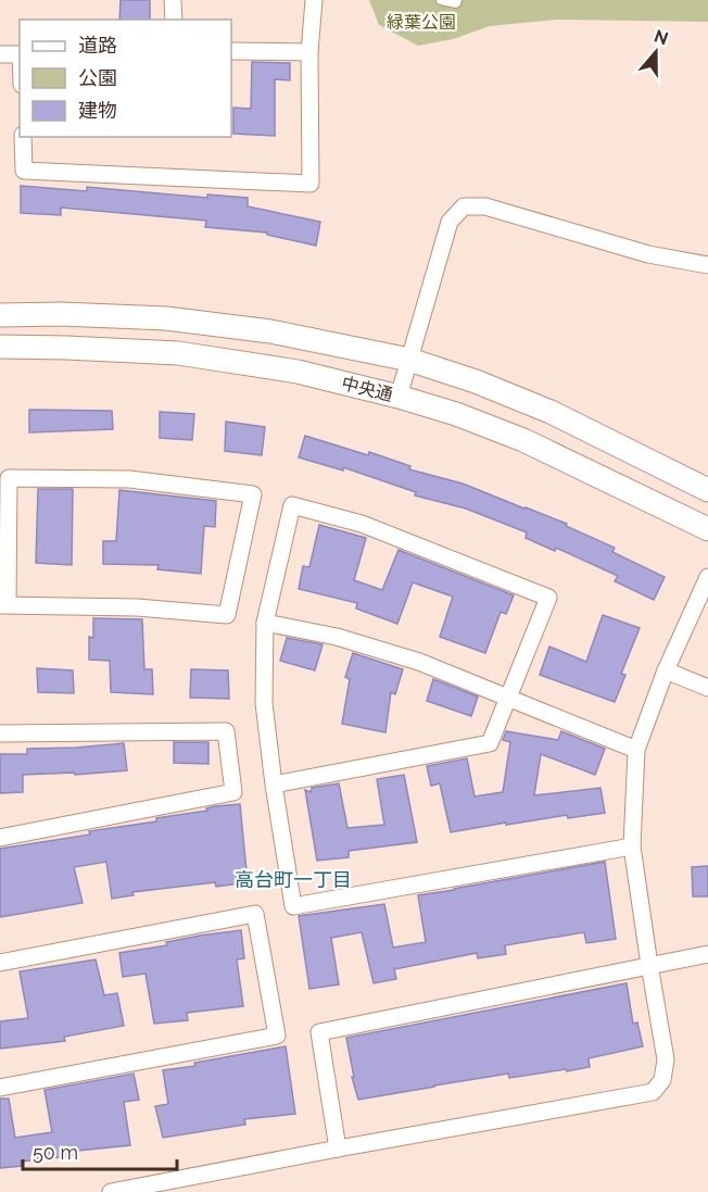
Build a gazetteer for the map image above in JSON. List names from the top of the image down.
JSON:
{
  "streets": {
    "street": ["中央通"]
  },
  "districts": ["高台町一丁目"],
  "parks": ["緑葉公園"],
  "legend": ["道路", "公園", "建物"],
  "scale_bar": "50 m",
  "north": "top"
}
